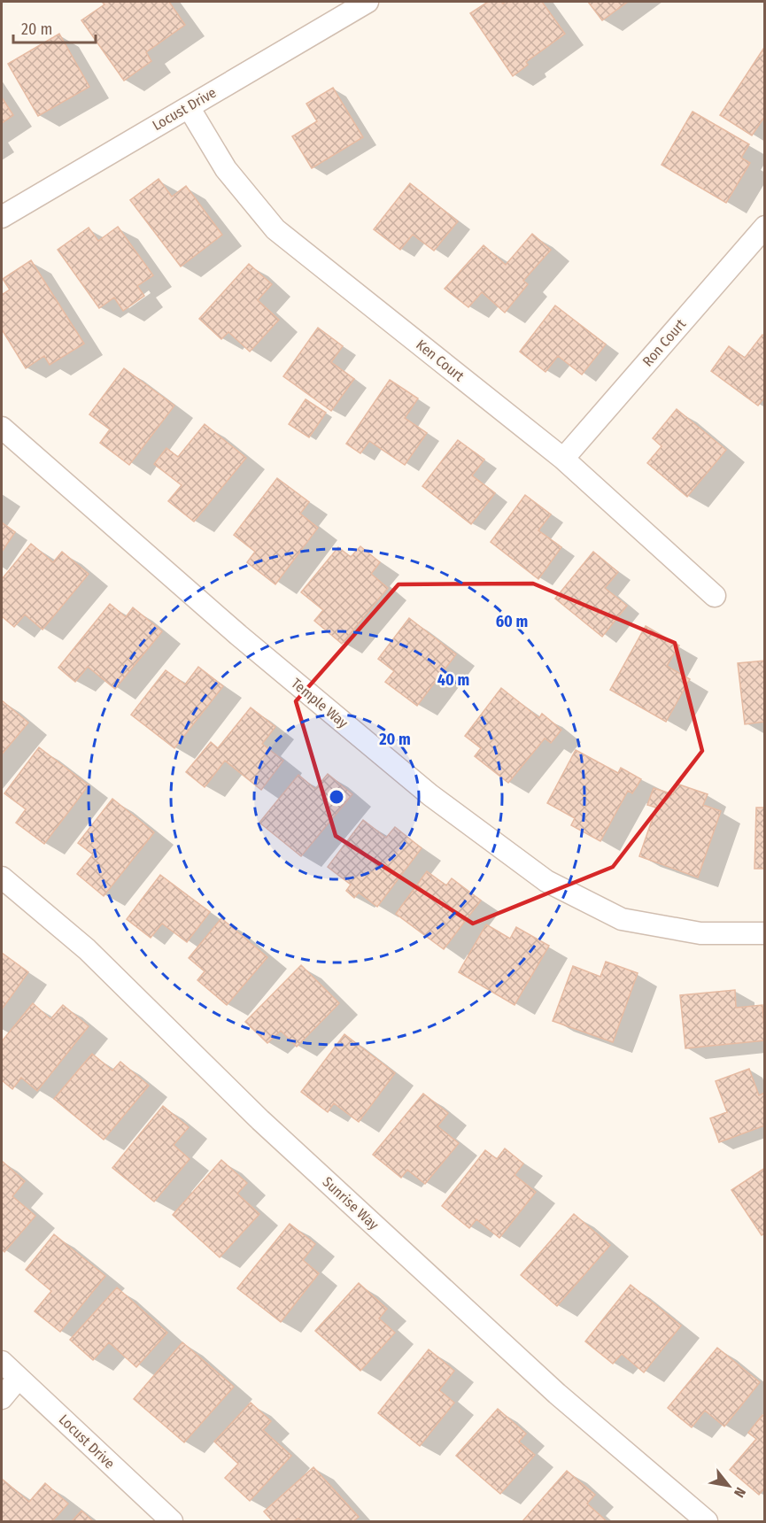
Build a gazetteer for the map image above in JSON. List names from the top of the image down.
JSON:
{
  "streets": {
    "street": [
      "Locust Drive",
      "Ron Court",
      "Ken Court",
      "Temple Way",
      "Sunrise Way"
    ]
  },
  "crossings": [
    ["Locust Drive", "Ken Court"],
    ["Ron Court", "Ken Court"]
  ],
  "scale_bar": "20 m",
  "north": "bottom right",
  "rings": ["60 m", "40 m", "20 m"]
}
